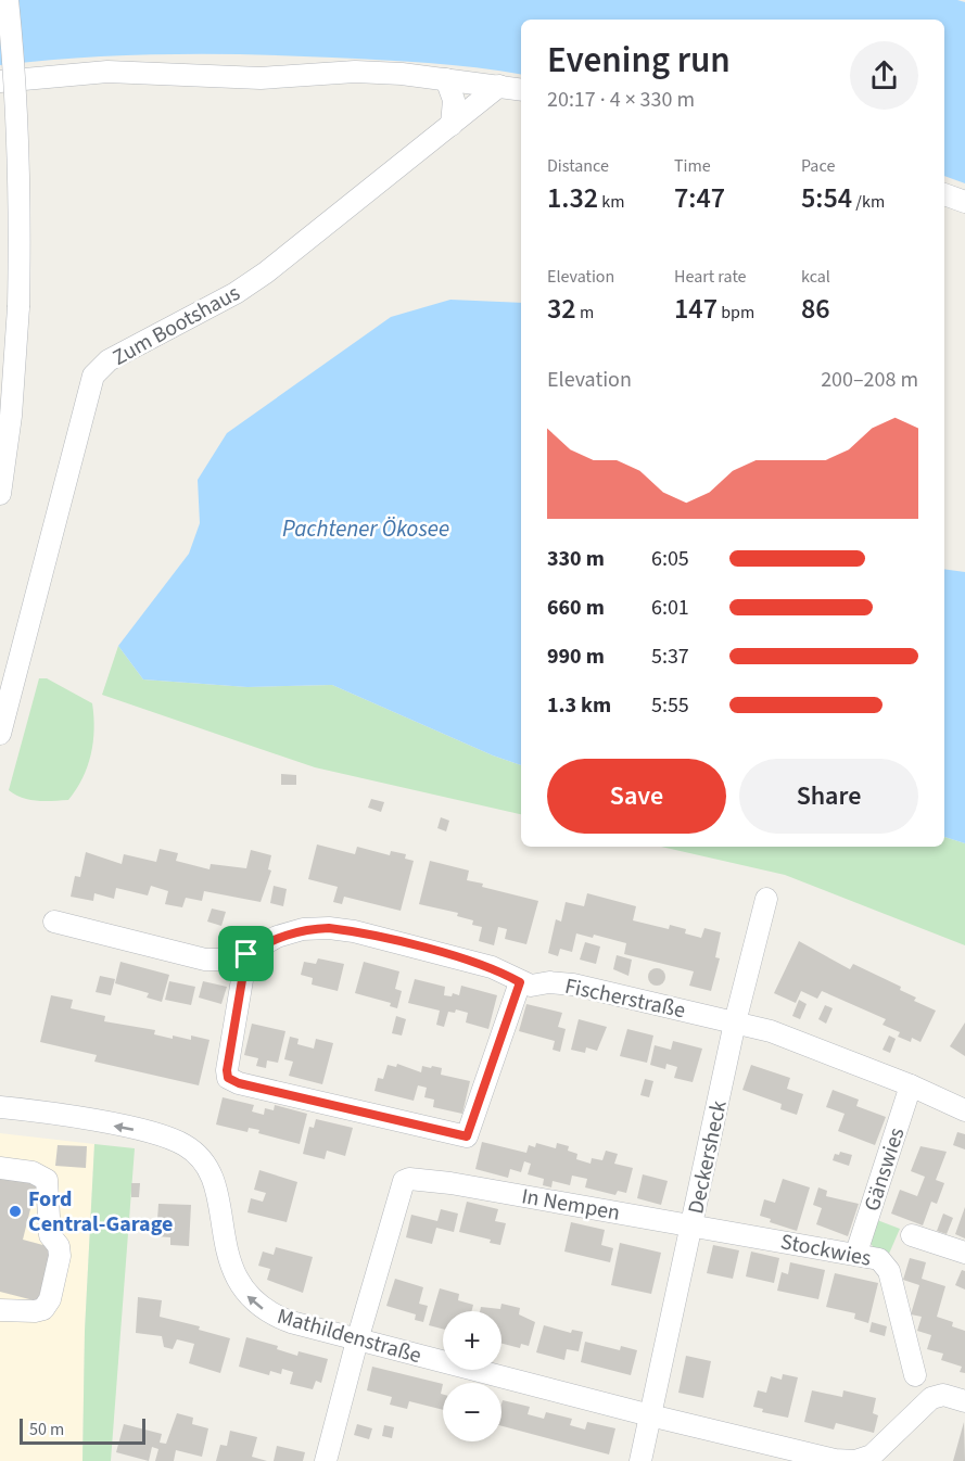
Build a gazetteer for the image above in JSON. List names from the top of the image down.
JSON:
{
  "streets": {
    "street": [
      "Zum Bootshaus",
      "Fischerstraße",
      "Deckersheck",
      "Gänswies",
      "In Nempen",
      "Stockwies",
      "Mathildenstraße"
    ]
  },
  "crossings": [
    ["Fischerstraße", "Deckersheck"],
    ["Fischerstraße", "Gänswies"],
    ["Deckersheck", "In Nempen"],
    ["Deckersheck", "Stockwies"],
    ["Deckersheck", "Mathildenstraße"],
    ["Gänswies", "Stockwies"],
    ["In Nempen", "Stockwies"],
    ["In Nempen", "Mathildenstraße"]
  ],
  "one_way": ["Mathildenstraße"],
  "water": ["Pachtener Ökosee"],
  "places": ["Ford Central-Garage"],
  "scale_bar": "50 m",
  "page": {
    "heading": ["Evening run", "20:17 · 4 × 330 m"],
    "stats": [
      ["Distance", "1.32 km"],
      ["Time", "7:47"],
      ["Pace", "5:54 /km"],
      ["Elevation", "32 m"],
      ["Heart rate", "147 bpm"],
      ["kcal", "86"]
    ],
    "chart": ["Elevation", "200–208 m"],
    "list": [
      {
        "name": "330 m",
        "note": "6:05"
      },
      {
        "name": "660 m",
        "note": "6:01"
      },
      {
        "name": "990 m",
        "note": "5:37"
      },
      {
        "name": "1.3 km",
        "note": "5:55"
      }
    ],
    "buttons": ["Save", "Share"],
    "map_buttons": ["+", "−"],
    "scale": "50 m"
  }
}
